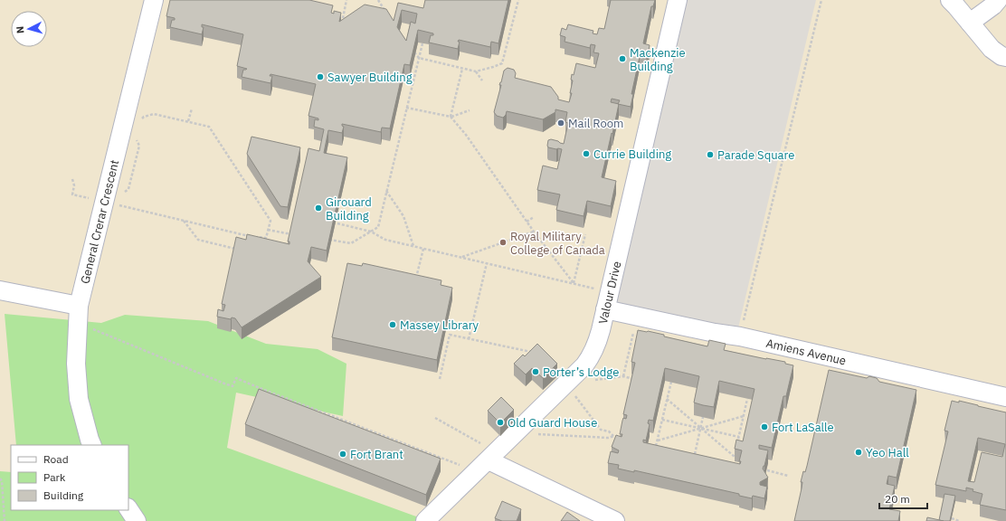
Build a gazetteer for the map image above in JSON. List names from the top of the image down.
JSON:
{
  "streets": {
    "street": ["General Crerar Crescent", "Valour Drive", "Amiens Avenue"]
  },
  "crossings": [
    ["Valour Drive", "Amiens Avenue"]
  ],
  "places": [
    "Mackenzie Building",
    "Sawyer Building",
    "Mail Room",
    "Currie Building",
    "Parade Square",
    "Girouard Building",
    "Royal Military College of Canada",
    "Massey Library",
    "Porter’s Lodge",
    "Old Guard House",
    "Fort LaSalle",
    "Yeo Hall",
    "Fort Brant"
  ],
  "legend": ["Road", "Park", "Building"],
  "scale_bar": "20 m",
  "north": "left"
}
